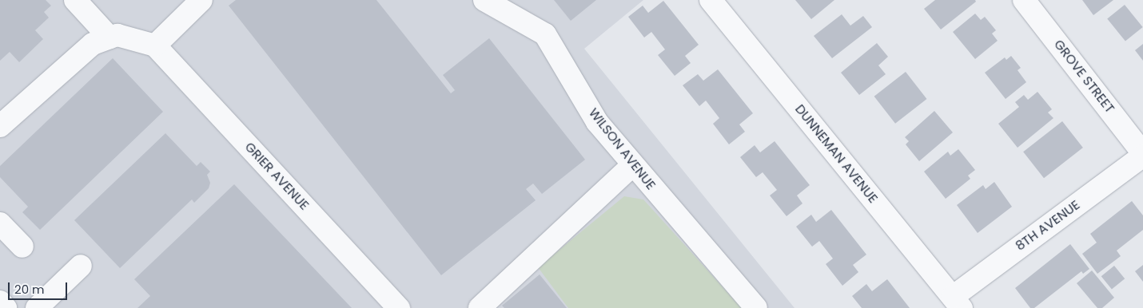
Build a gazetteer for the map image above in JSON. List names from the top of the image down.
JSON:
{
  "streets": {
    "street": [
      "GROVE STREET",
      "WILSON AVENUE",
      "DUNNEMAN AVENUE",
      "GRIER AVENUE",
      "8TH AVENUE"
    ]
  },
  "crossings": [
    ["GROVE STREET", "8TH AVENUE"],
    ["DUNNEMAN AVENUE", "8TH AVENUE"]
  ],
  "scale_bar": "20 m"
}
